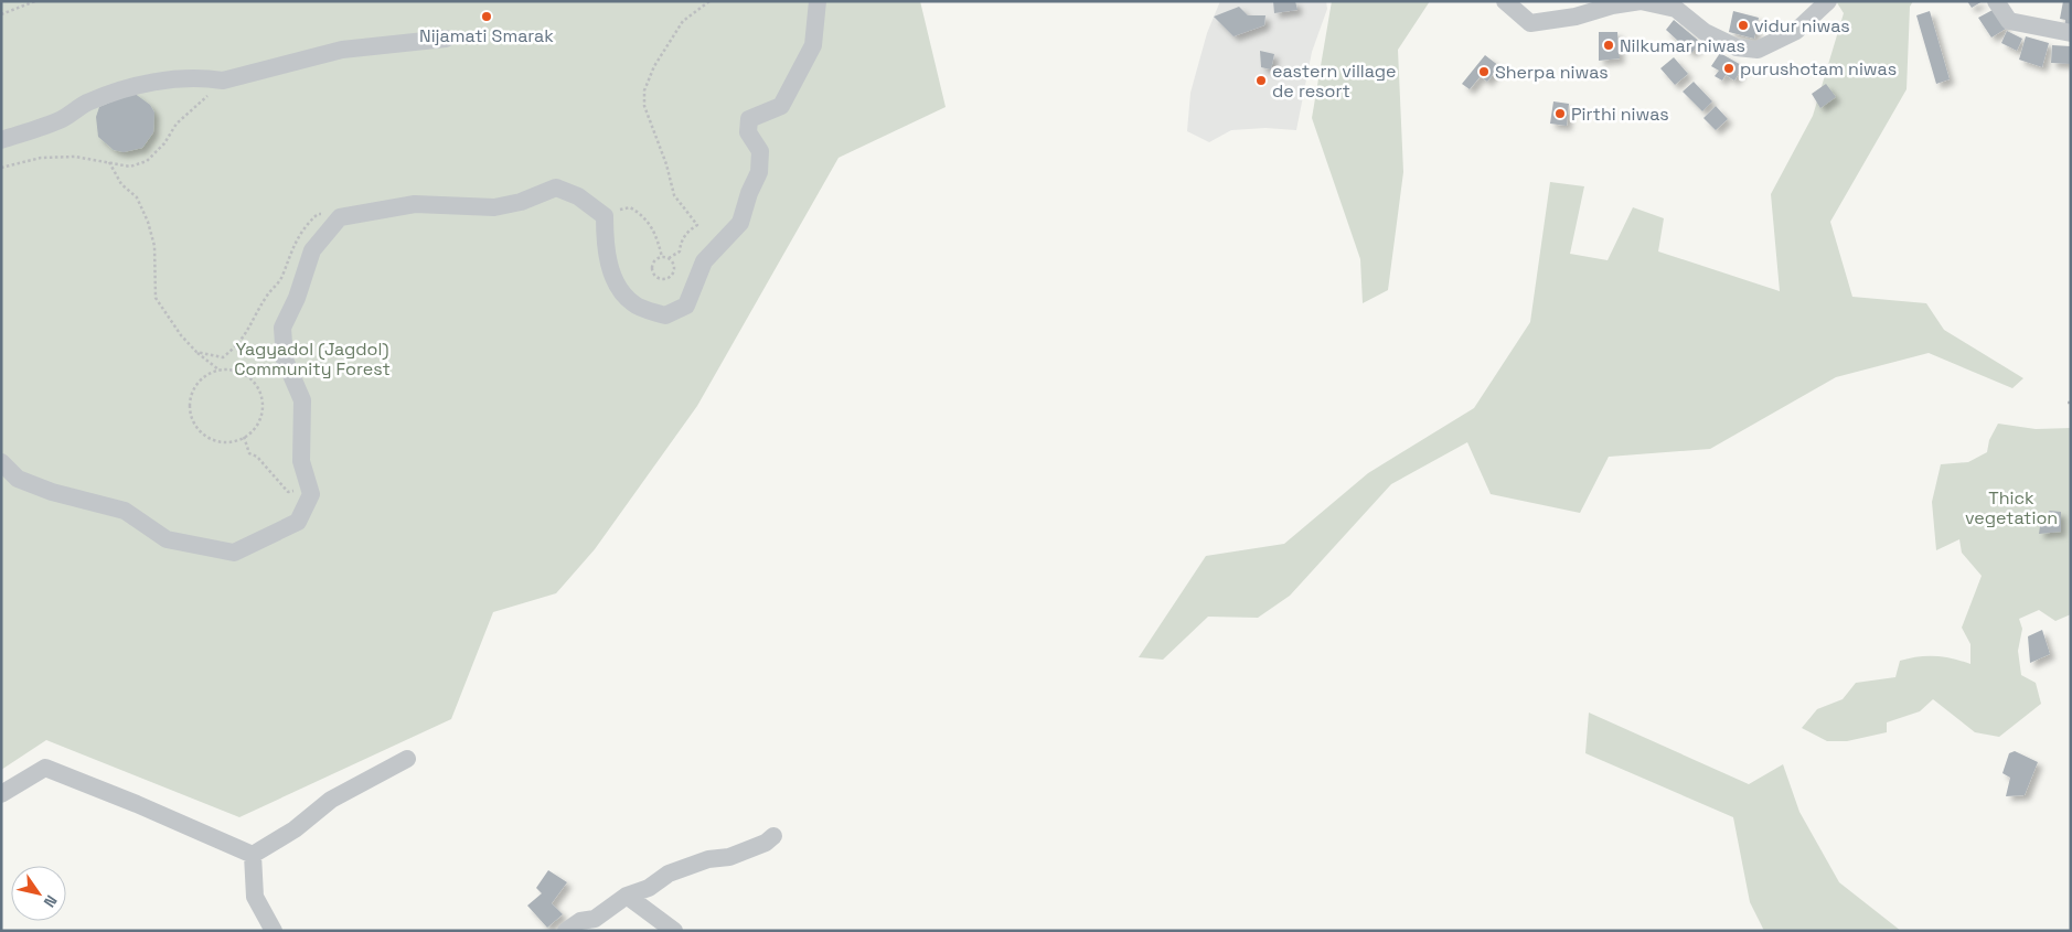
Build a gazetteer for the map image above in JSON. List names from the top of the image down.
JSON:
{
  "parks": ["Yagyadol (Jagdol) Community Forest", "Thick vegetation"],
  "places": [
    "Nijamati Smarak",
    "vidur niwas",
    "Nilkumar niwas",
    "purushotam niwas",
    "Sherpa niwas",
    "eastern village de resort",
    "Pirthi niwas"
  ],
  "north": "bottom right"
}
